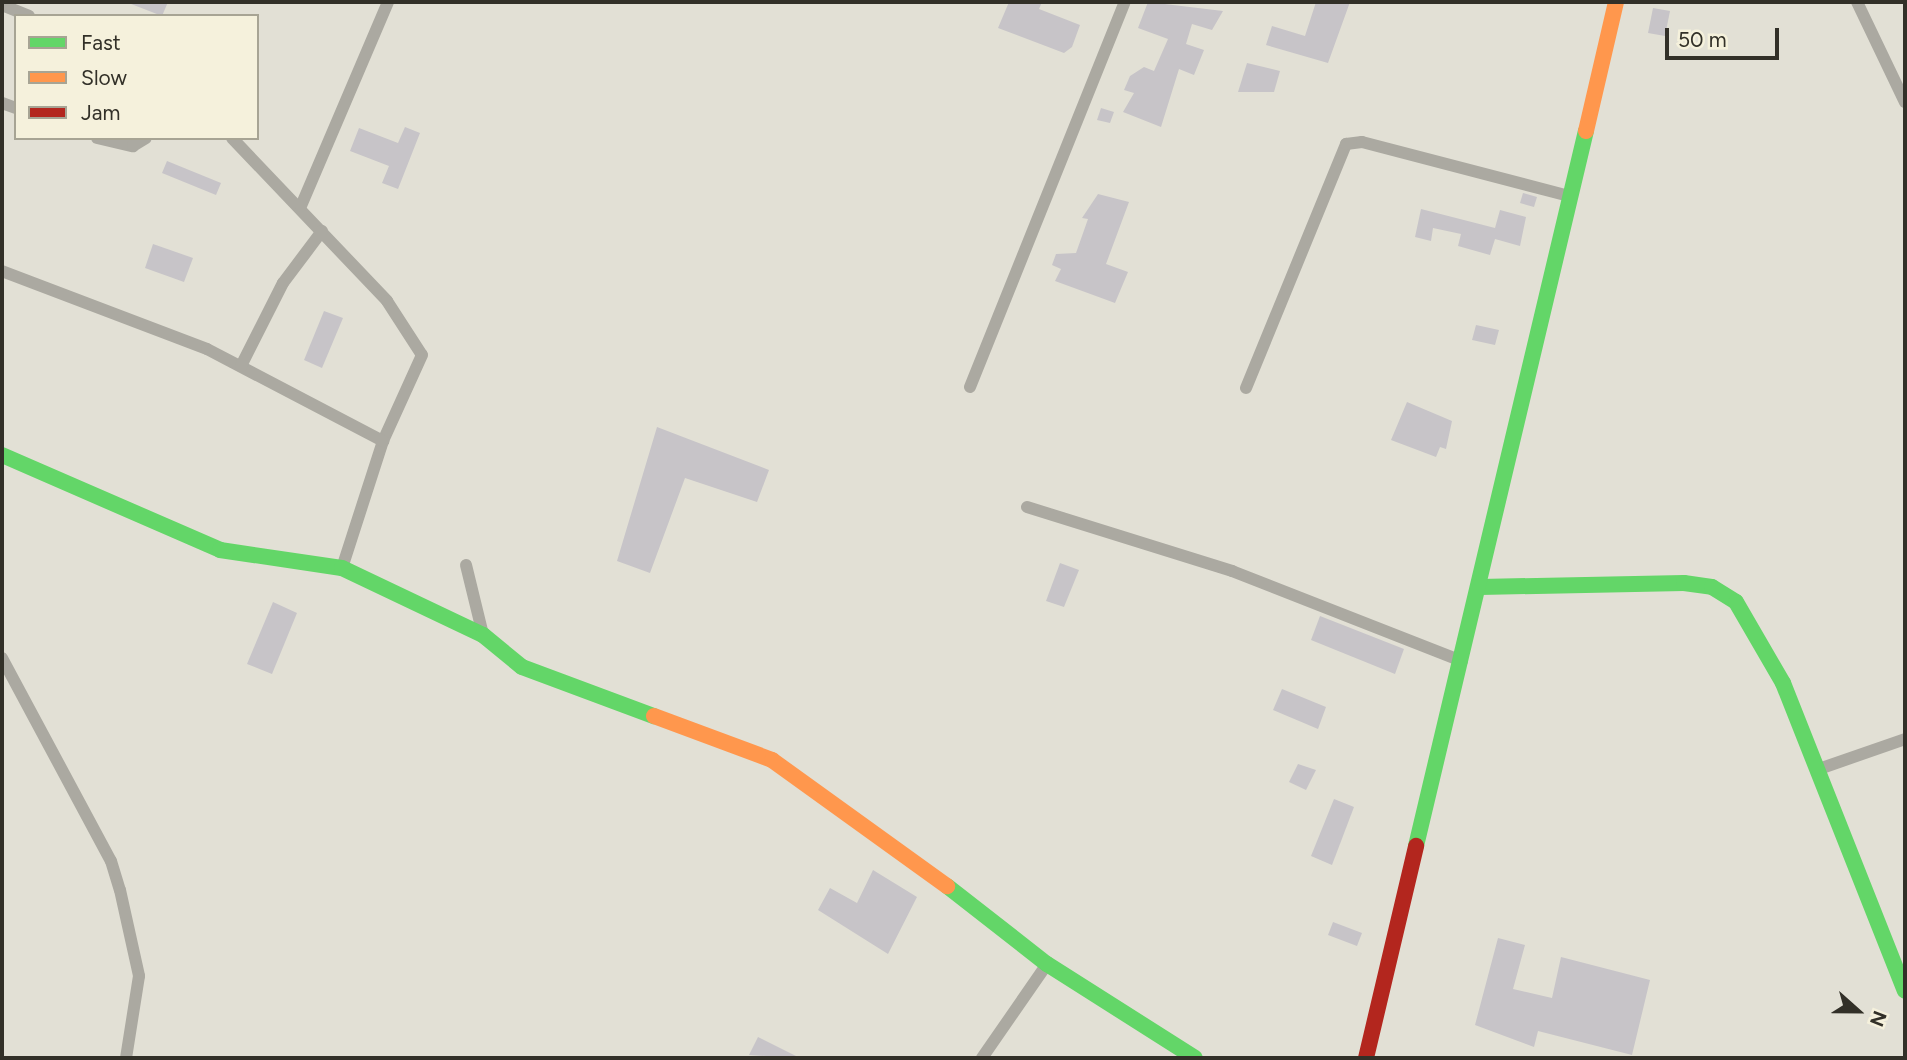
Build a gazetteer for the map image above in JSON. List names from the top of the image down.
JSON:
{
  "legend": ["Fast", "Slow", "Jam"],
  "scale_bar": "50 m",
  "north": "right"
}
